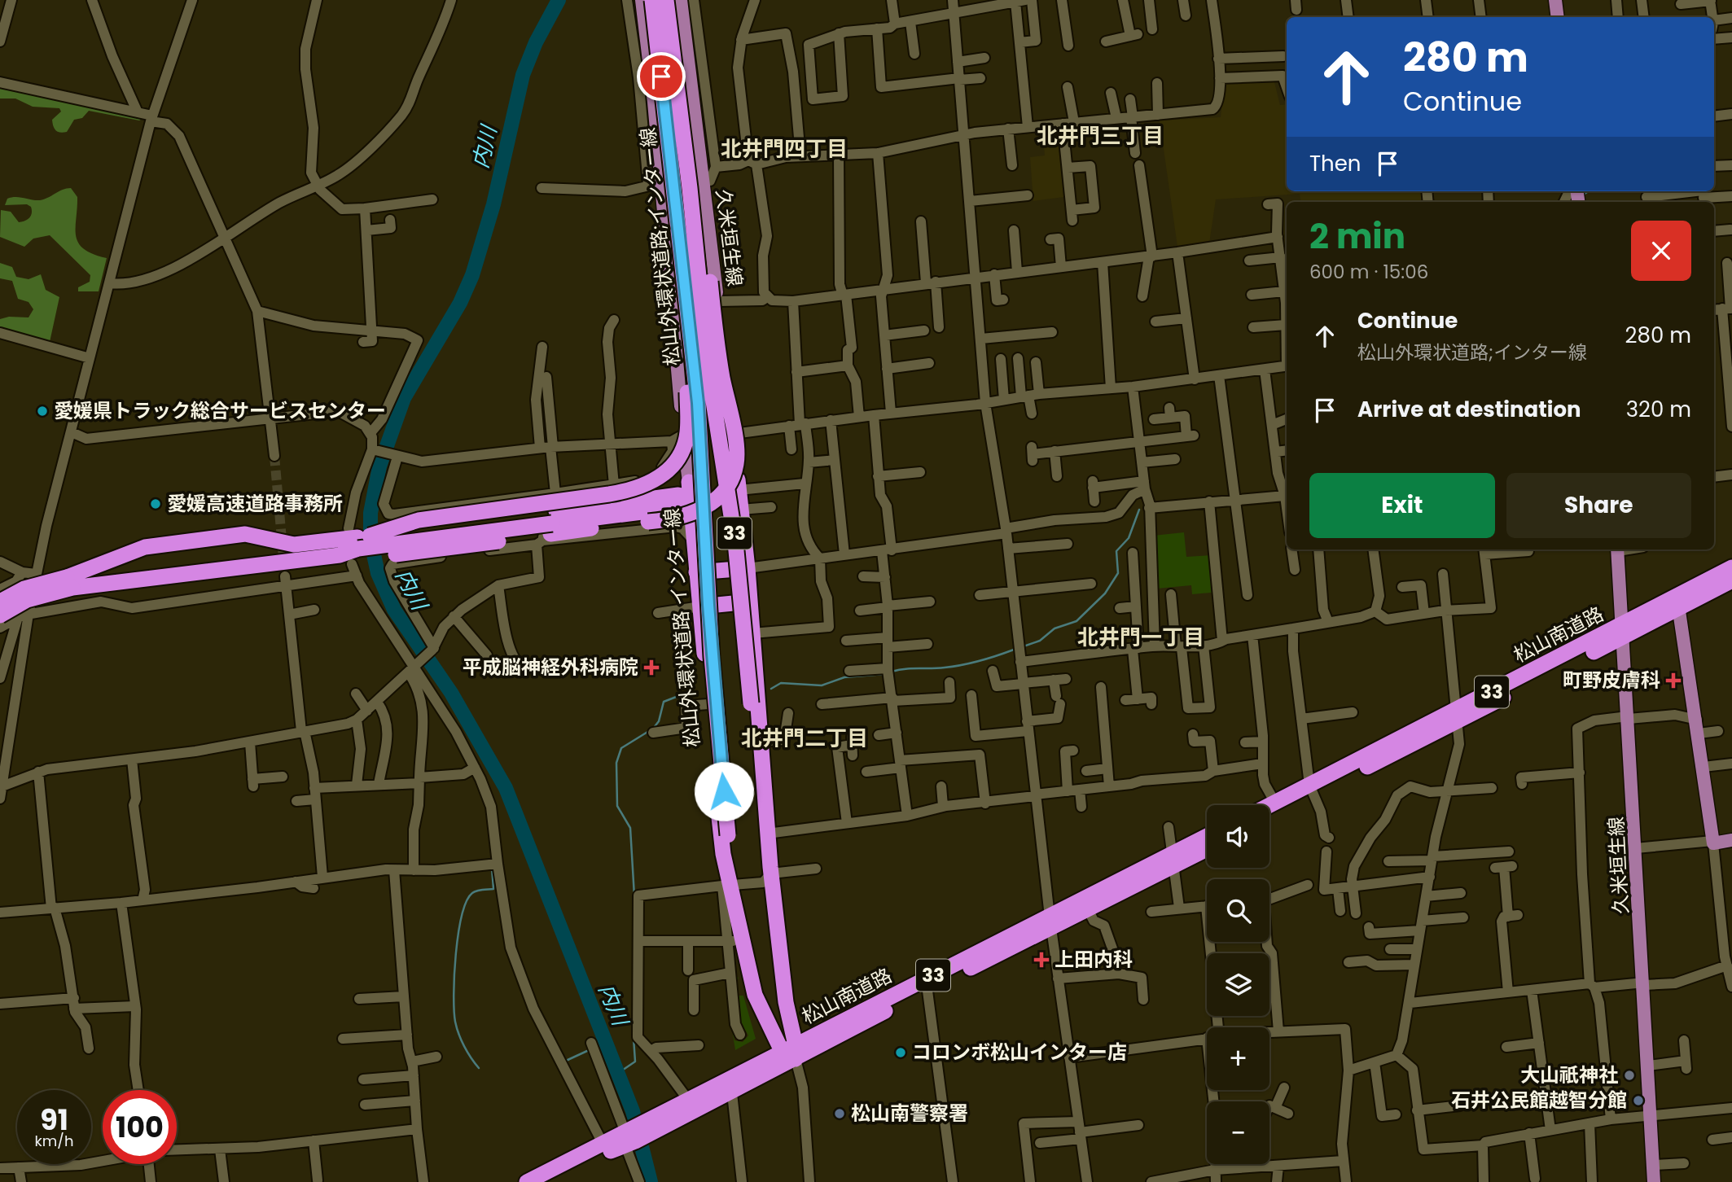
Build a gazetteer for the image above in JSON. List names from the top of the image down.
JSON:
{
  "streets": {
    "highway": [
      "松山外環状道路;インター線",
      "33",
      "松山外環状道路 インター線",
      "松山南道路"
    ],
    "main road": ["久米垣生線"]
  },
  "crossings": [
    ["久米垣生線", "松山外環状道路;インター線"],
    ["久米垣生線", "33"],
    ["久米垣生線", "松山南道路"],
    ["松山外環状道路;インター線", "33"],
    ["松山外環状道路;インター線", "松山外環状道路 インター線"],
    ["33", "松山外環状道路 インター線"],
    ["33", "松山南道路"],
    ["松山外環状道路 インター線", "松山南道路"]
  ],
  "districts": [
    "北井門三丁目",
    "北井門四丁目",
    "北井門一丁目",
    "北井門二丁目"
  ],
  "water": ["内川"],
  "places": {
    "other": [
      "愛媛県トラック総合サービスセンター",
      "愛媛高速道路事務所",
      "コロンボ松山インター店",
      "大山祇神社",
      "石井公民館越智分館",
      "松山南警察署"
    ],
    "health": ["平成脳神経外科病院", "町野皮膚科", "上田内科"]
  },
  "page": {
    "turn": ["280 m", "Continue"],
    "then": "Then",
    "heading": ["2 min", "600 m · 15:06"],
    "list": [
      {
        "name": "Continue",
        "note": "松山外環状道路;インター線",
        "value": "280 m"
      },
      {
        "name": "Arrive at destination",
        "value": "320 m"
      }
    ],
    "buttons": ["Exit", "Share"],
    "map_buttons": ["+", "−"],
    "speed": "91 km/h",
    "limit": "100"
  }
}
